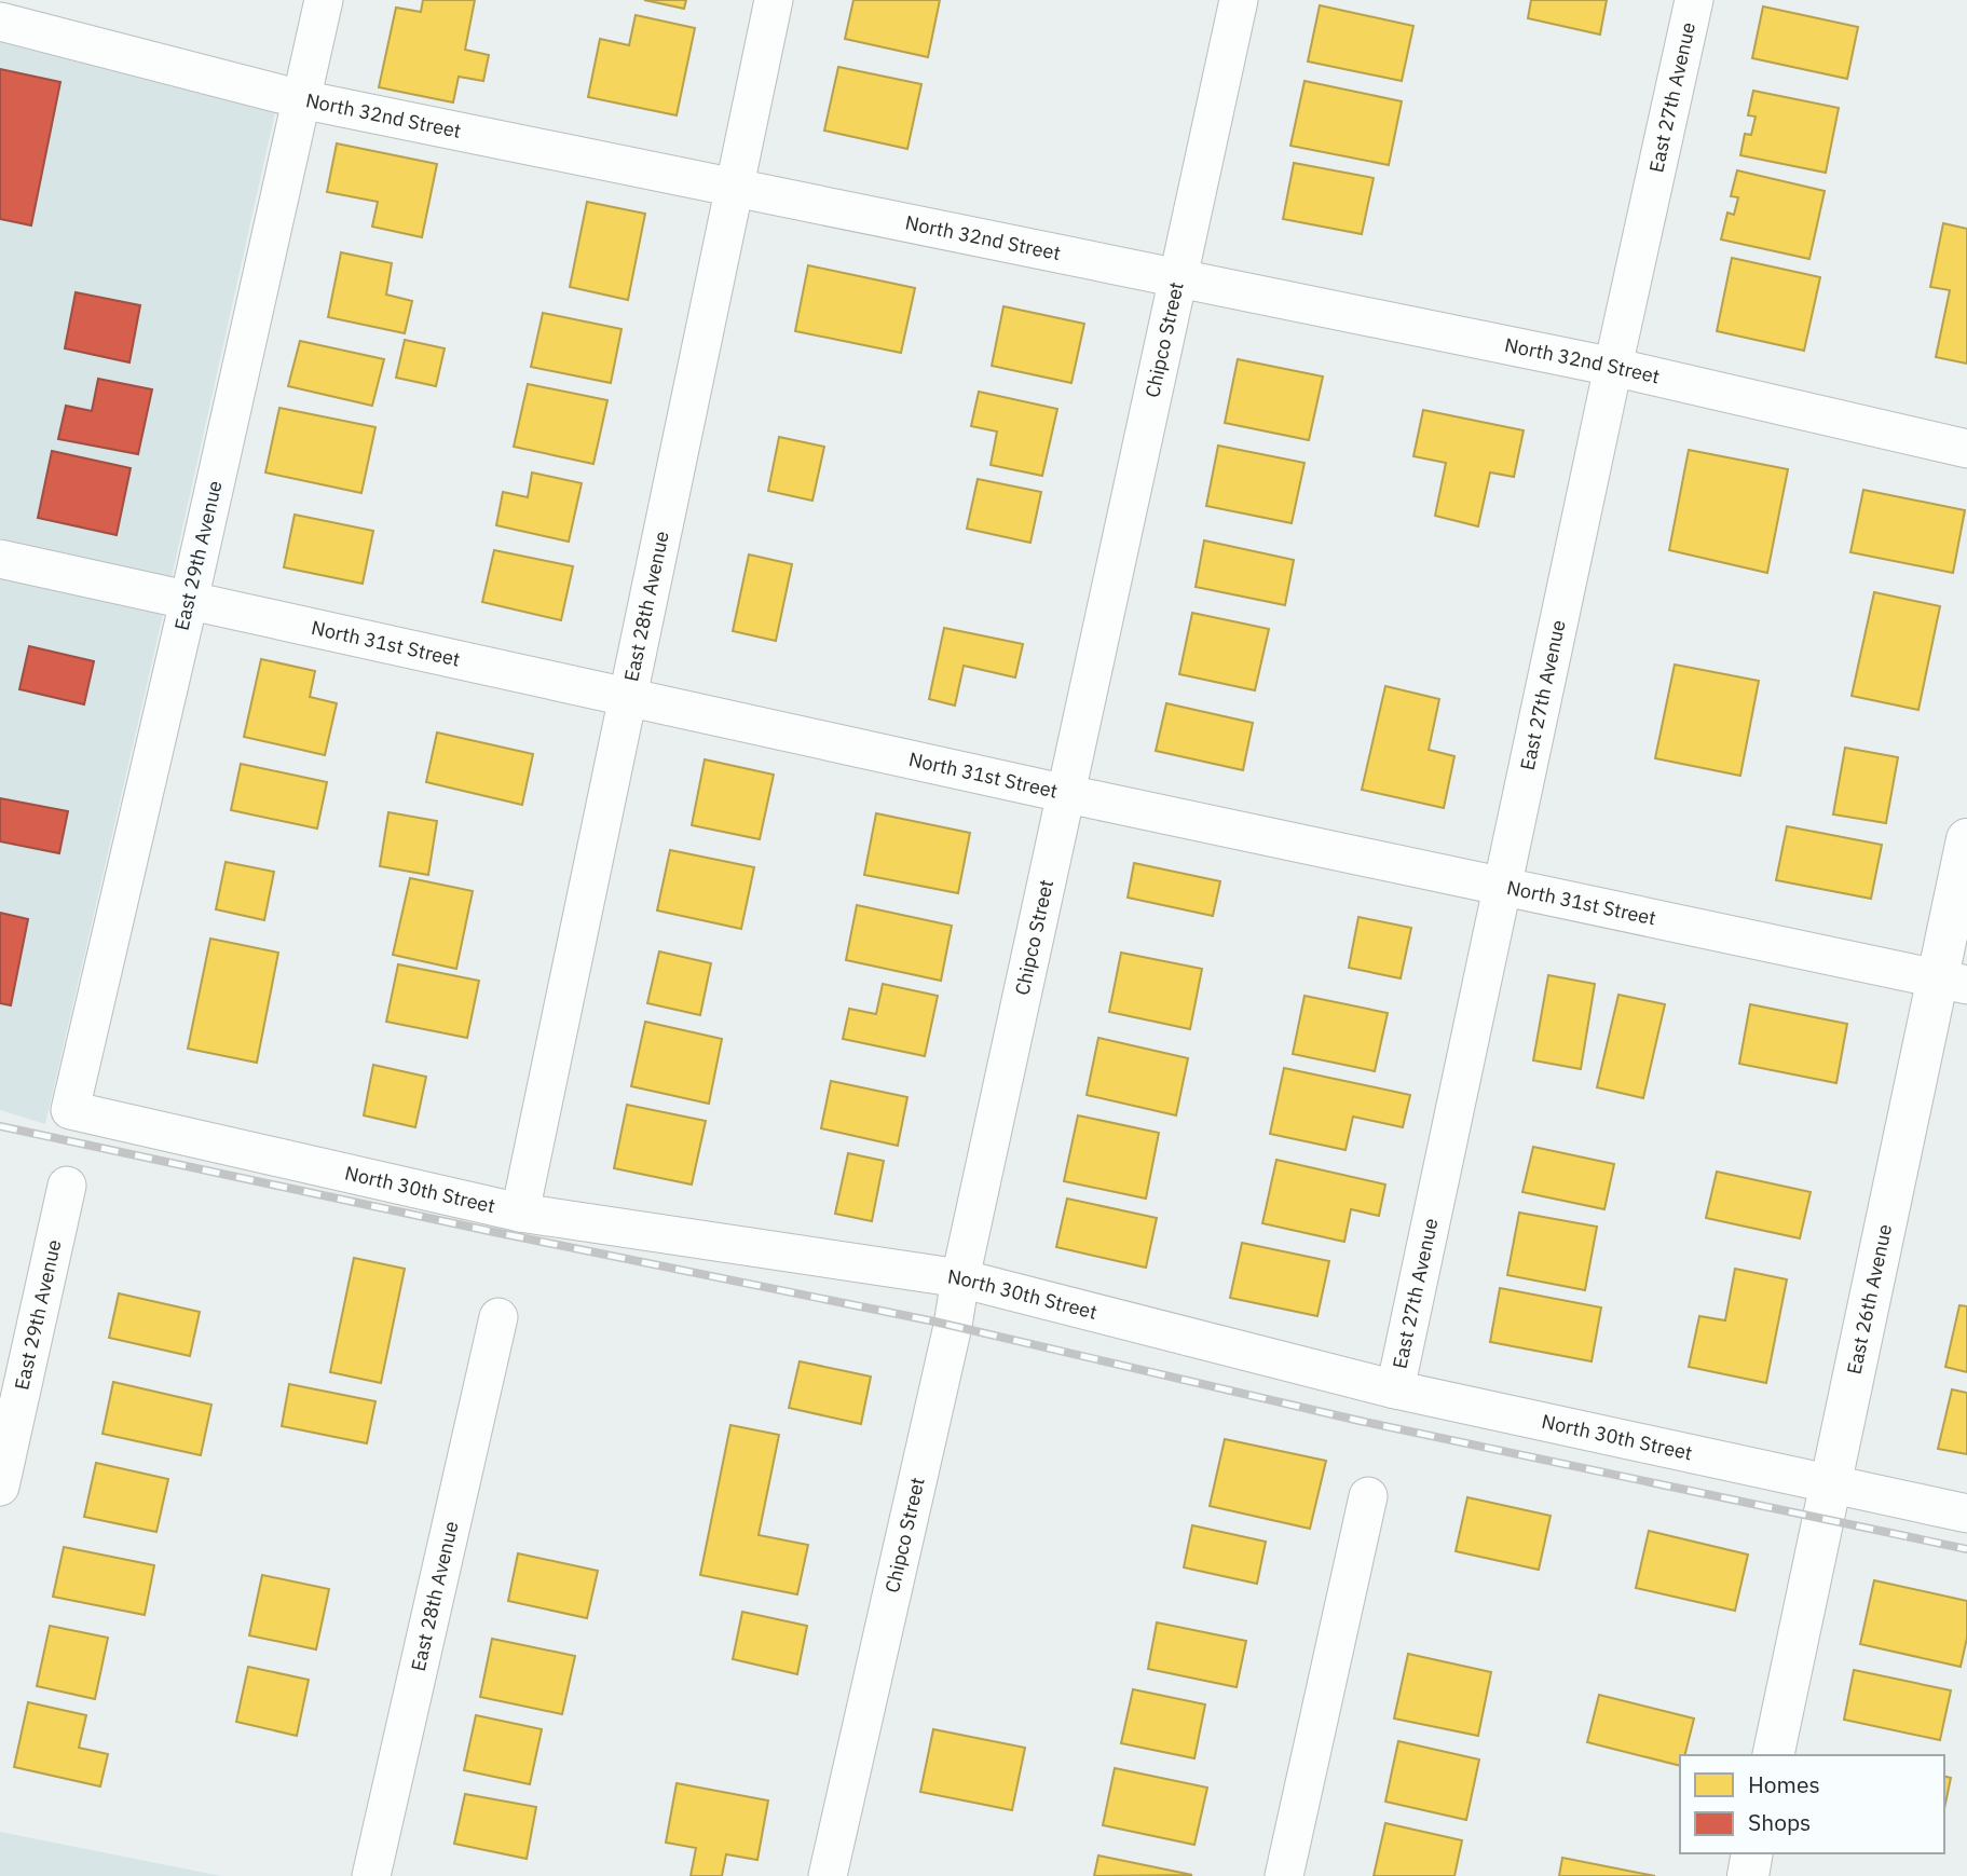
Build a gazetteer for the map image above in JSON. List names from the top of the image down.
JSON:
{
  "streets": {
    "street": [
      "East 27th Avenue",
      "North 32nd Street",
      "Chipco Street",
      "East 29th Avenue",
      "East 28th Avenue",
      "North 31st Street",
      "North 30th Street",
      "East 26th Avenue"
    ]
  },
  "crossings": [
    ["East 27th Avenue", "North 32nd Street"],
    ["East 27th Avenue", "North 31st Street"],
    ["East 27th Avenue", "North 30th Street"],
    ["North 32nd Street", "Chipco Street"],
    ["North 32nd Street", "East 29th Avenue"],
    ["North 32nd Street", "East 28th Avenue"],
    ["Chipco Street", "North 31st Street"],
    ["Chipco Street", "North 30th Street"],
    ["East 29th Avenue", "North 31st Street"],
    ["East 29th Avenue", "North 30th Street"],
    ["East 28th Avenue", "North 31st Street"],
    ["East 28th Avenue", "North 30th Street"],
    ["North 31st Street", "East 26th Avenue"],
    ["North 30th Street", "East 26th Avenue"]
  ],
  "legend": ["Homes", "Shops"]
}
